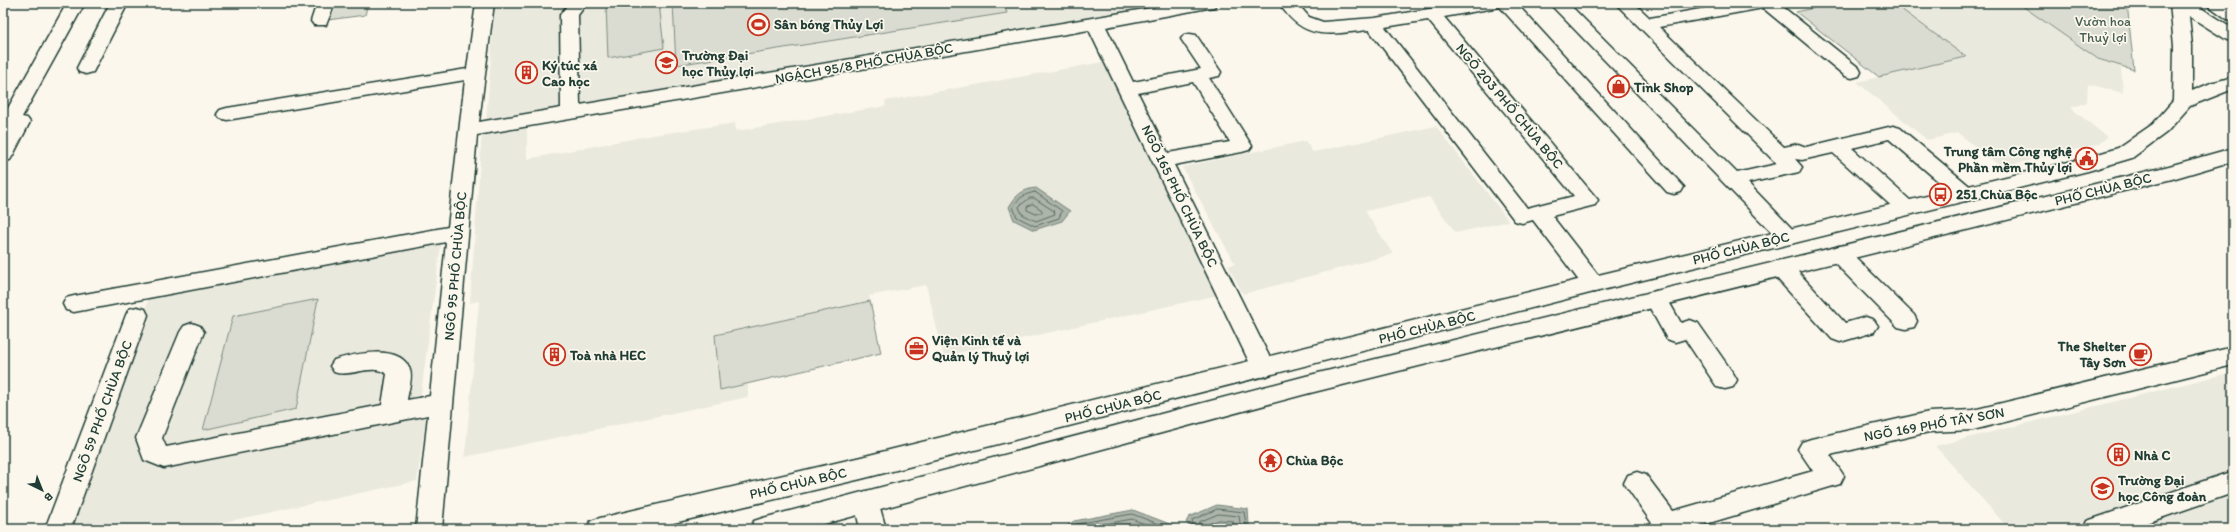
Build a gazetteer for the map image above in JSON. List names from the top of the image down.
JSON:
{
  "streets": {
    "main road": [
      "NGÁCH 95/8 PHỐ CHÙA BỘC",
      "NGÕ 203 PHỐ CHÙA BỘC",
      "PHỐ CHÙA BỘC",
      "NGÕ 165 PHỐ CHÙA BỘC",
      "NGÕ 95 PHỐ CHÙA BỘC",
      "NGÕ 59 PHỐ CHÙA BỘC",
      "NGÕ 169 PHỐ TÂY SƠN"
    ]
  },
  "crossings": [
    ["NGÁCH 95/8 PHỐ CHÙA BỘC", "NGÕ 165 PHỐ CHÙA BỘC"],
    ["NGÁCH 95/8 PHỐ CHÙA BỘC", "NGÕ 95 PHỐ CHÙA BỘC"],
    ["PHỐ CHÙA BỘC", "NGÕ 165 PHỐ CHÙA BỘC"]
  ],
  "parks": ["Vườn hoa Thuỷ lợi"],
  "places": {
    "sports": ["Sân bóng Thủy Lợi"],
    "school or university": ["Trường Đại học Thủy lợi", "Trường Đại học Công đoàn"],
    "building": ["Ký túc xá Cao học", "Toà nhà HEC", "Nhà C"],
    "shop": ["Tink Shop"],
    "public building": ["Trung tâm Công nghệ Phần mềm Thủy lợi"],
    "bus stop": ["251 Chùa Bộc"],
    "office": ["Viện Kinh tế và Quản lý Thuỷ lợi"],
    "cafe": ["The Shelter Tây Sơn"],
    "temple": ["Chùa Bộc"]
  },
  "north": "bottom right"
}
